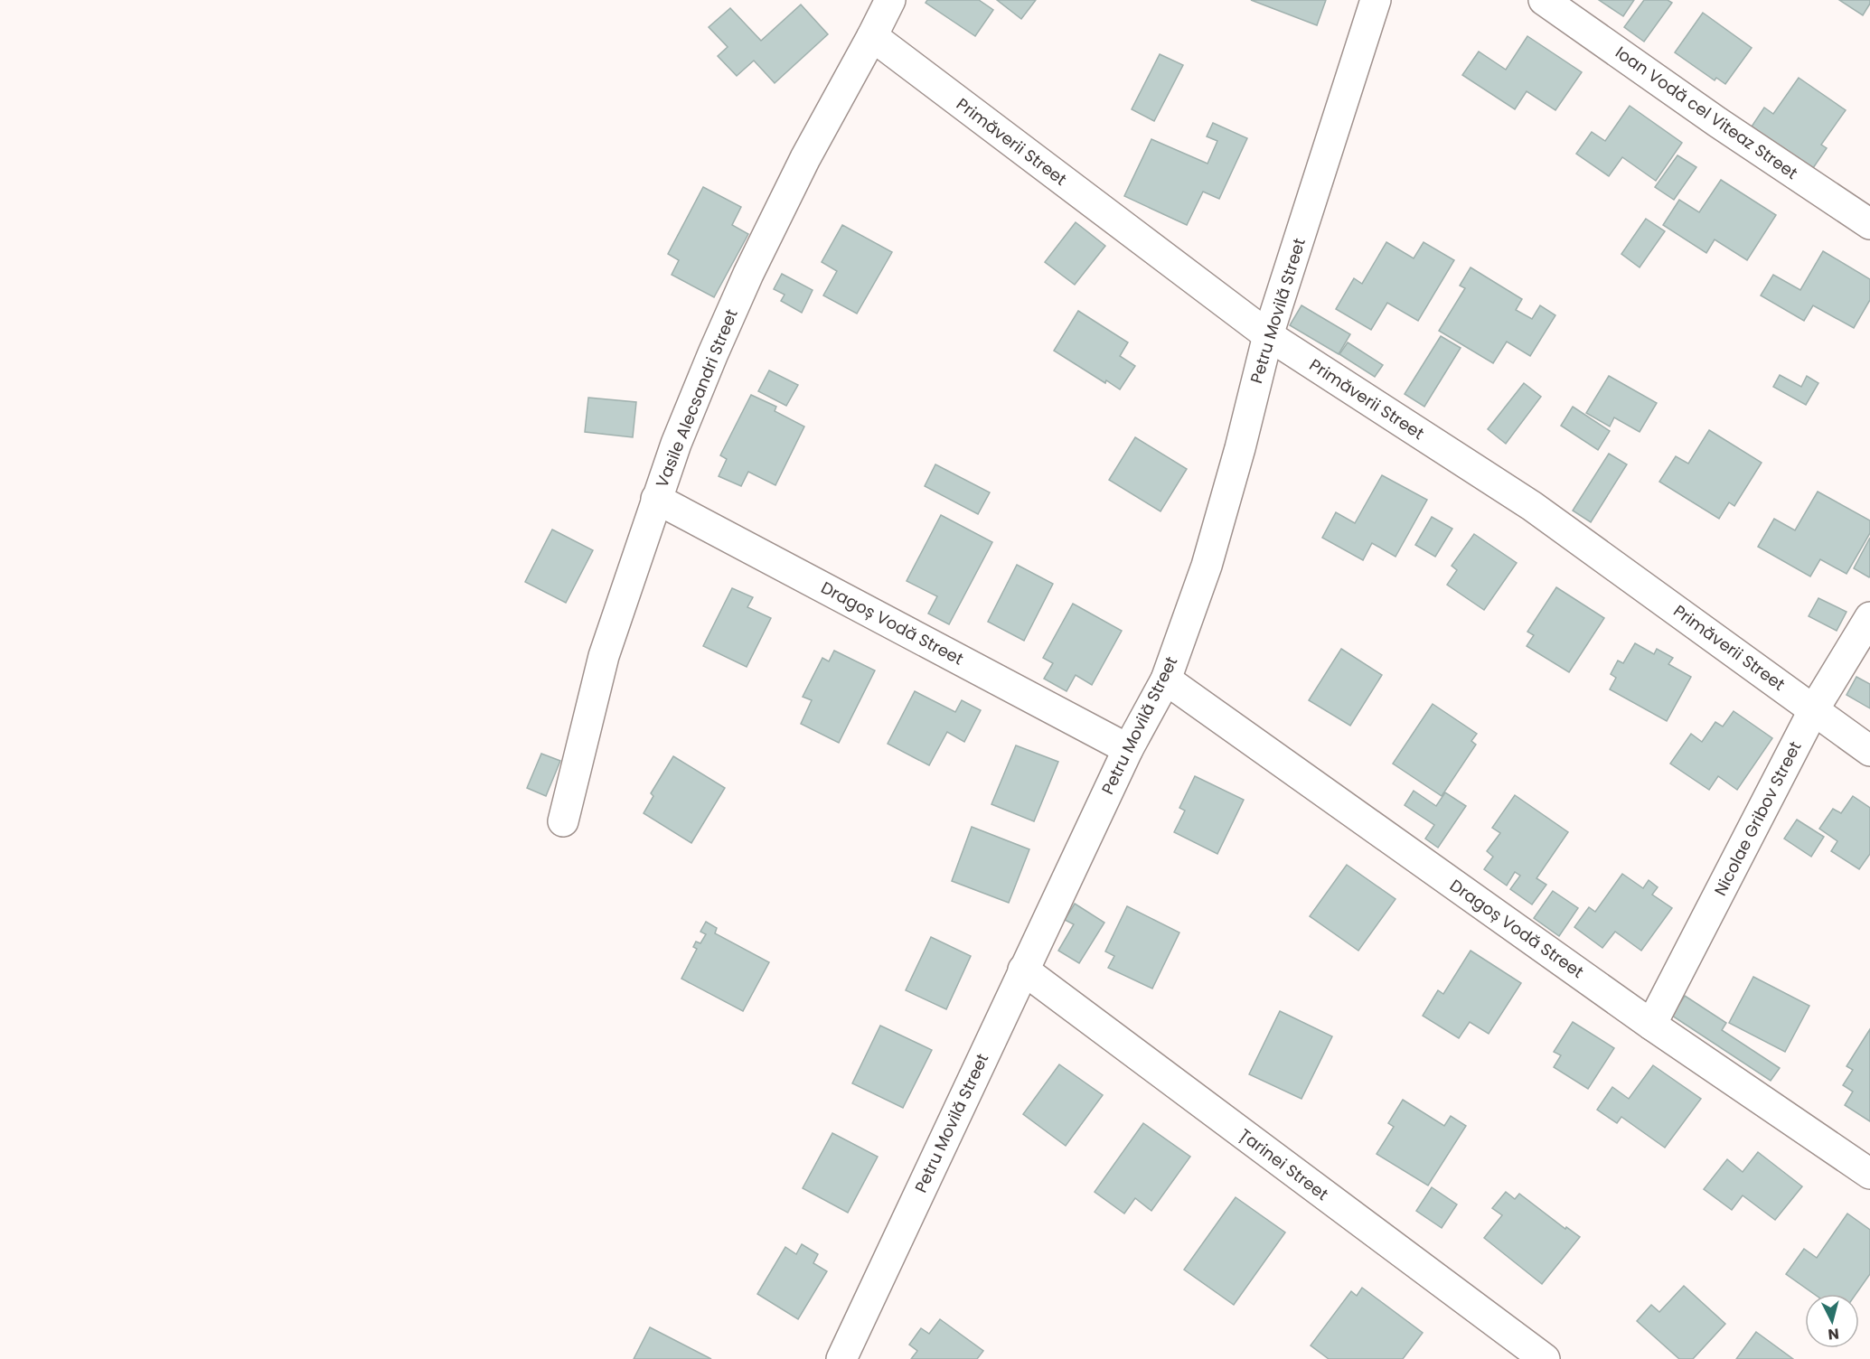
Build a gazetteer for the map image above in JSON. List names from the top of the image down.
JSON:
{
  "streets": {
    "street": [
      "Ioan Vodă cel Viteaz Street",
      "Primăverii Street",
      "Petru Movilă Street",
      "Vasile Alecsandri Street",
      "Dragoș Vodă Street",
      "Nicolae Gribov Street",
      "Țarinei Street"
    ]
  },
  "crossings": [
    ["Primăverii Street", "Petru Movilă Street"],
    ["Primăverii Street", "Vasile Alecsandri Street"],
    ["Primăverii Street", "Nicolae Gribov Street"],
    ["Petru Movilă Street", "Dragoș Vodă Street"],
    ["Petru Movilă Street", "Țarinei Street"],
    ["Vasile Alecsandri Street", "Dragoș Vodă Street"],
    ["Dragoș Vodă Street", "Nicolae Gribov Street"]
  ],
  "north": "bottom"
}
